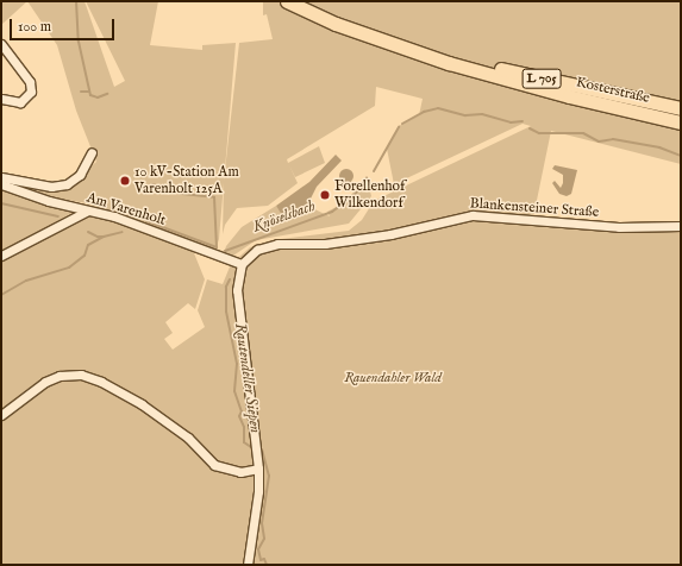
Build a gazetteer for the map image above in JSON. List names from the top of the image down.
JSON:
{
  "streets": {
    "main road": ["L 705", "Kosterstraße"],
    "street": ["Blankensteiner Straße", "Am Varenholt"]
  },
  "crossings": [
    ["Blankensteiner Straße", "Am Varenholt"]
  ],
  "water": ["Knöselsbach", "Rautendeller Siepen"],
  "parks": ["Rauendahler Wald"],
  "places": ["10 kV-Station Am Varenholt 125A", "Forellenhof Wilkendorf"],
  "scale_bar": "100 m"
}
